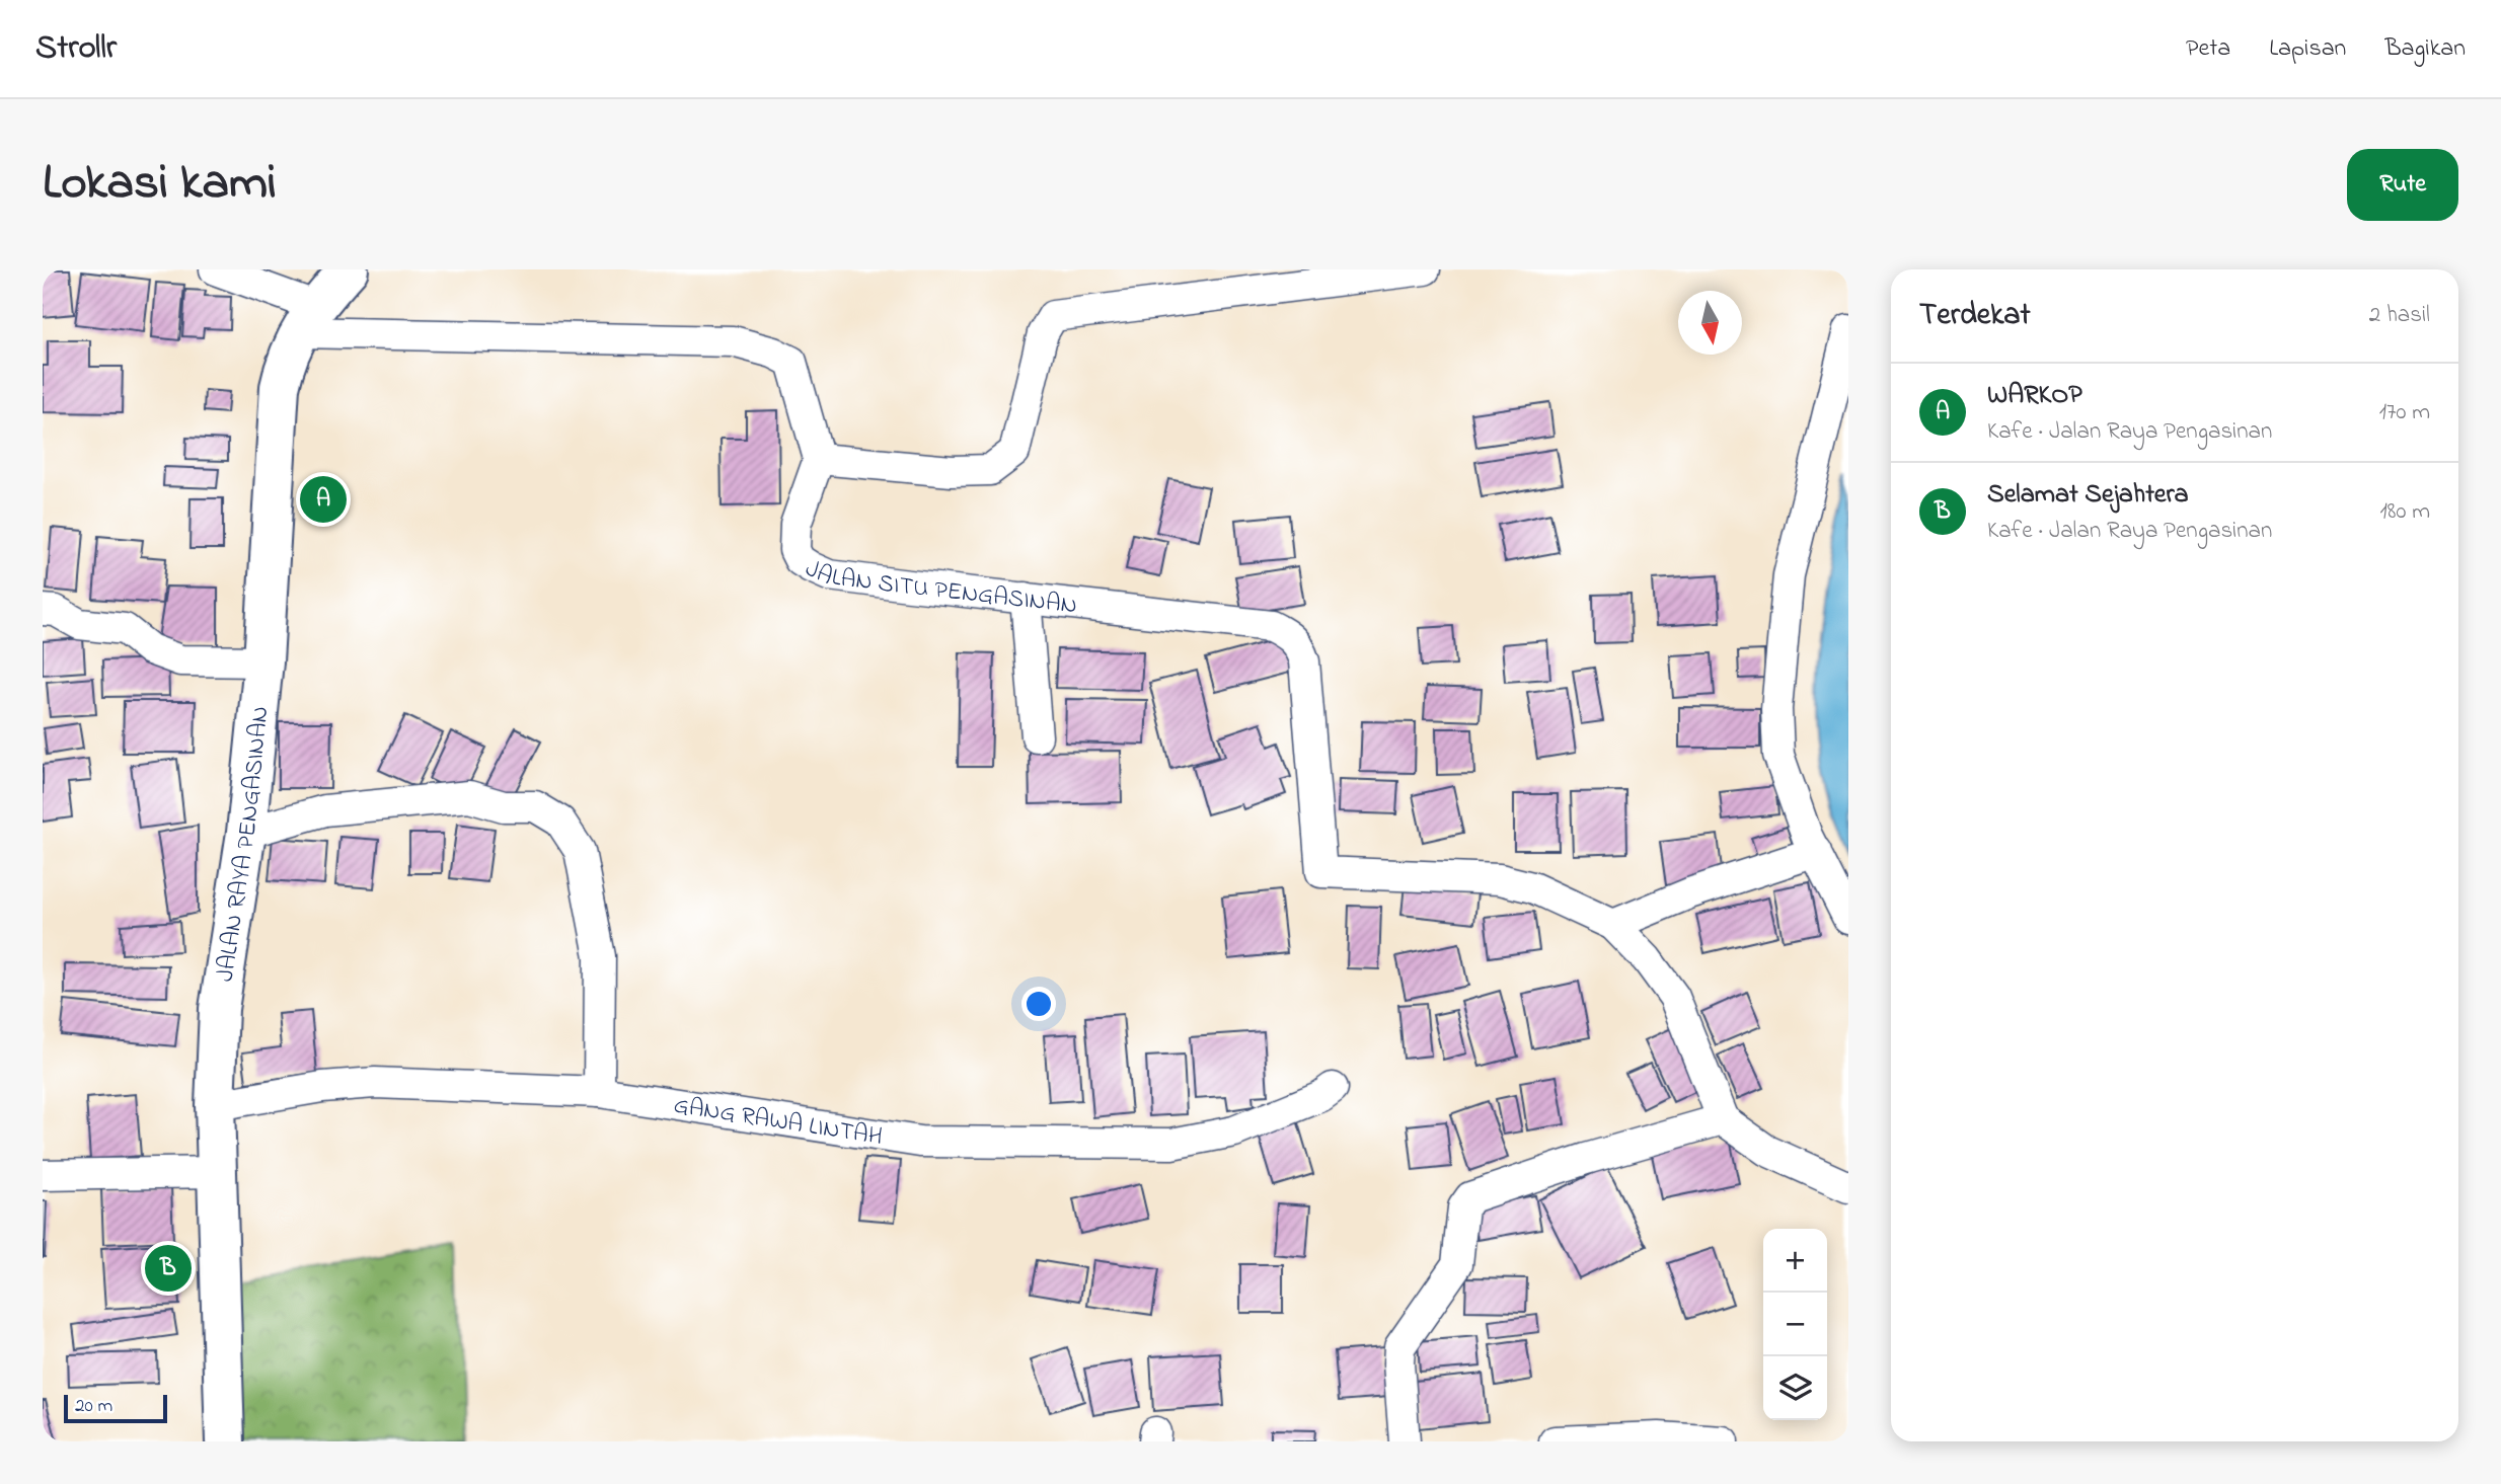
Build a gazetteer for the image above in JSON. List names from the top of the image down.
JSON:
{
  "streets": {
    "main road": ["JALAN RAYA PENGASINAN"],
    "street": ["JALAN SITU PENGASINAN", "GANG RAWA LINTAH"]
  },
  "crossings": [
    ["JALAN RAYA PENGASINAN", "GANG RAWA LINTAH"]
  ],
  "scale_bar": "20 m",
  "north": "bottom",
  "page": {
    "header": "Strollr",
    "nav": ["Peta", "Lapisan", "Bagikan"],
    "title": "Lokasi kami",
    "buttons": "Rute",
    "heading": ["Terdekat", "2 hasil"],
    "list": [
      {
        "mark": "A",
        "name": "WARKOP",
        "note": "Kafe · Jalan Raya Pengasinan",
        "value": "170 m"
      },
      {
        "mark": "B",
        "name": "Selamat Sejahtera",
        "note": "Kafe · Jalan Raya Pengasinan",
        "value": "180 m"
      }
    ],
    "pins": ["A", "B"],
    "map_buttons": ["+", "−"],
    "scale": "20 m"
  }
}
